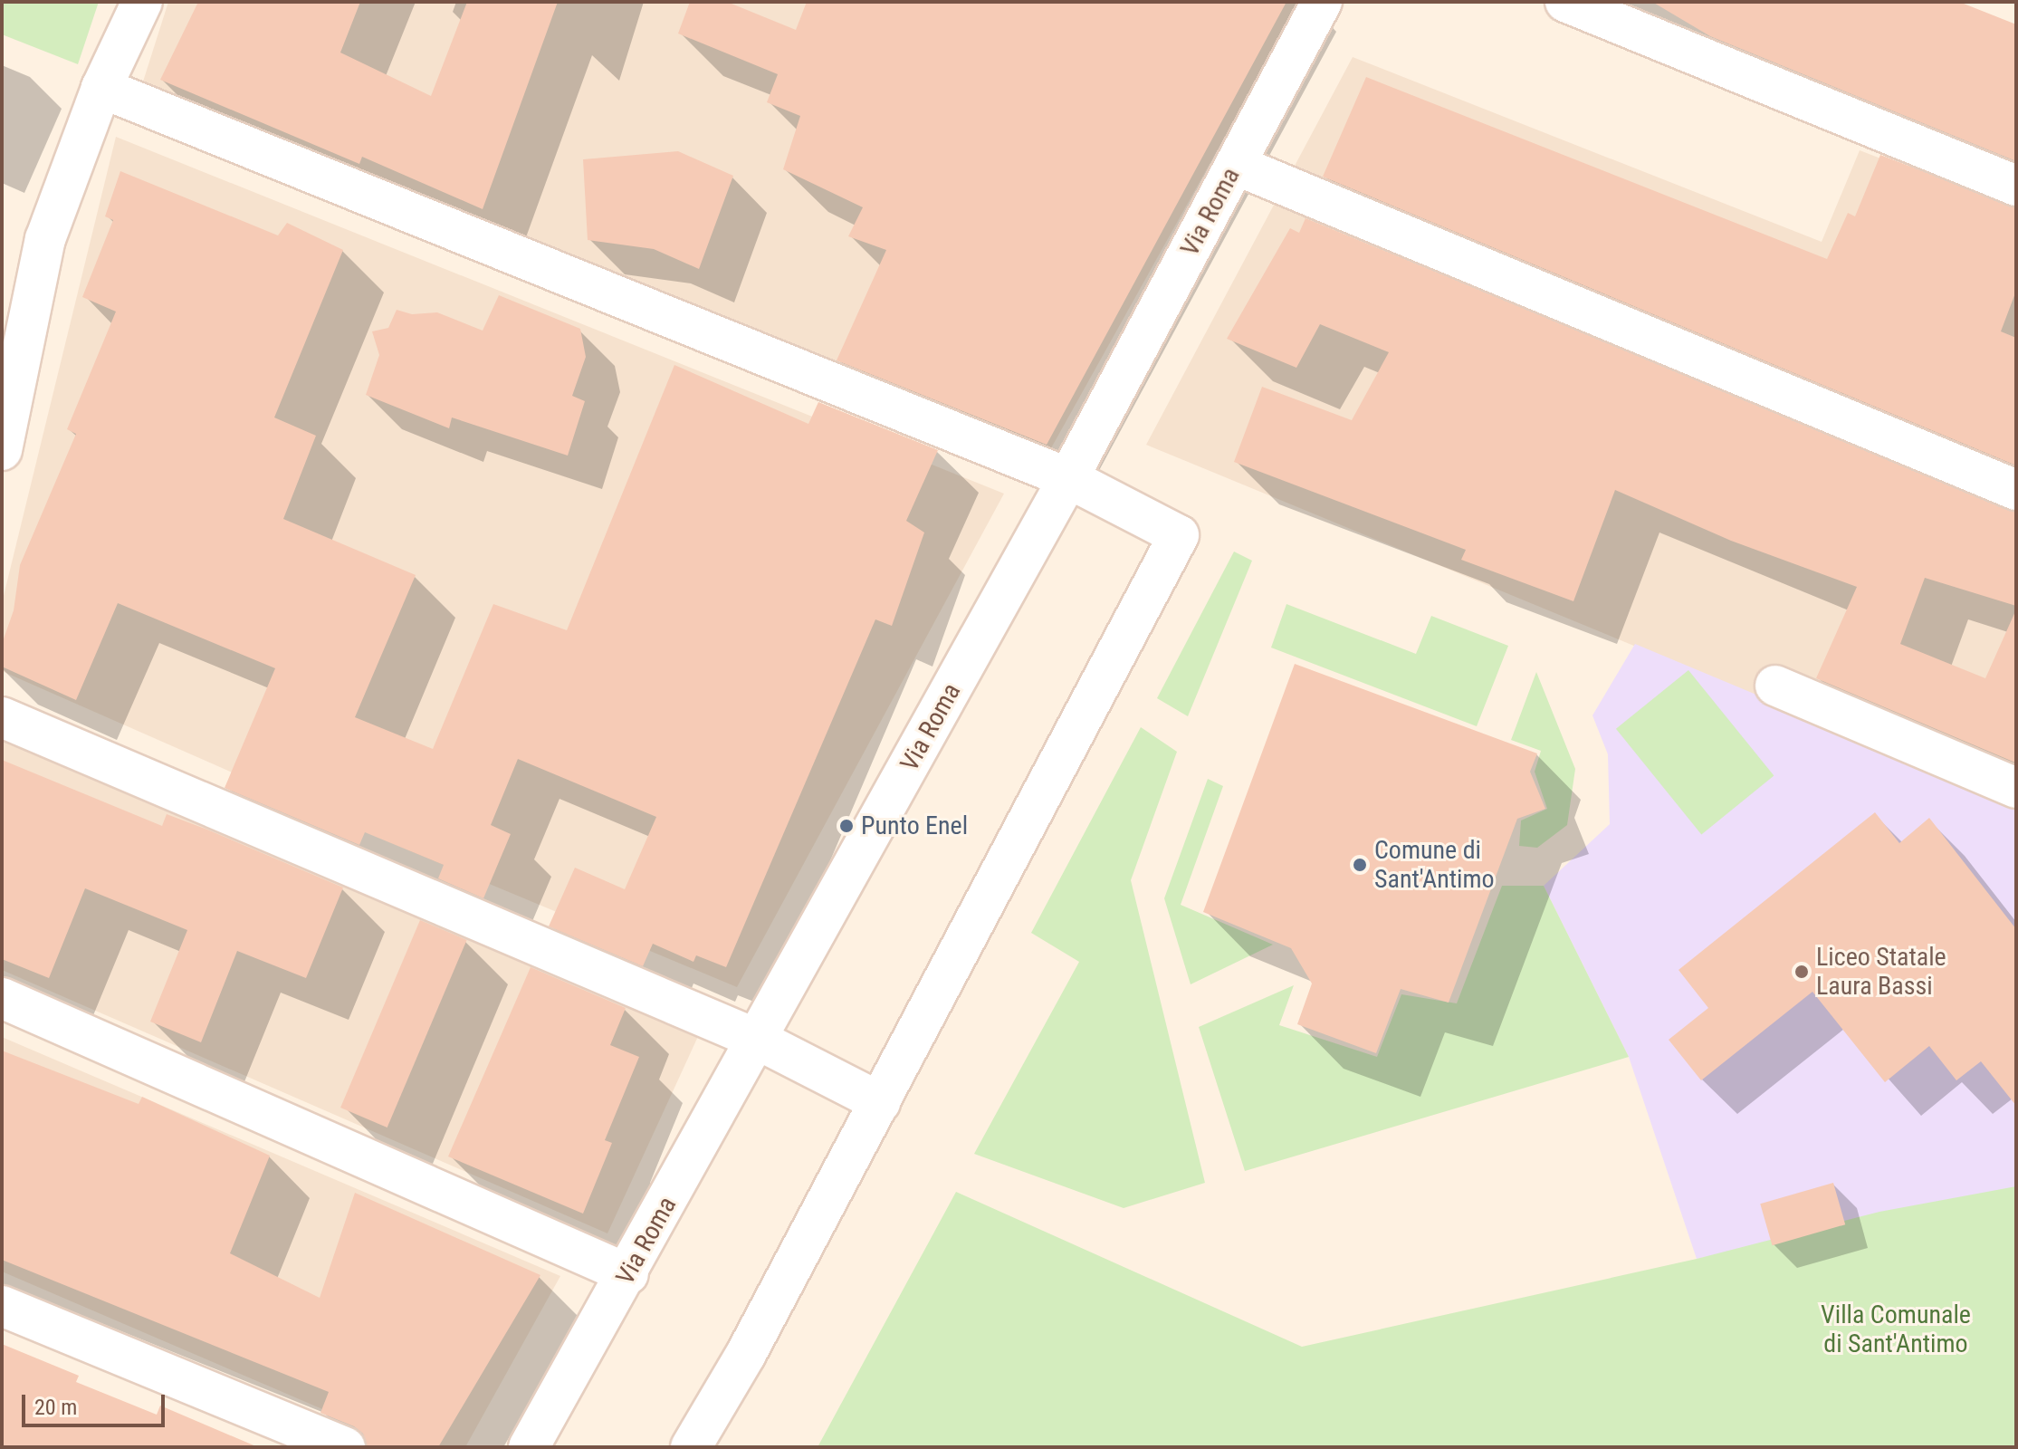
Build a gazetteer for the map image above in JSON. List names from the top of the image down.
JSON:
{
  "streets": {
    "street": ["Via Roma"]
  },
  "parks": ["Villa Comunale di Sant'Antimo"],
  "places": ["Punto Enel", "Comune di Sant'Antimo", "Liceo Statale Laura Bassi"],
  "scale_bar": "20 m"
}
